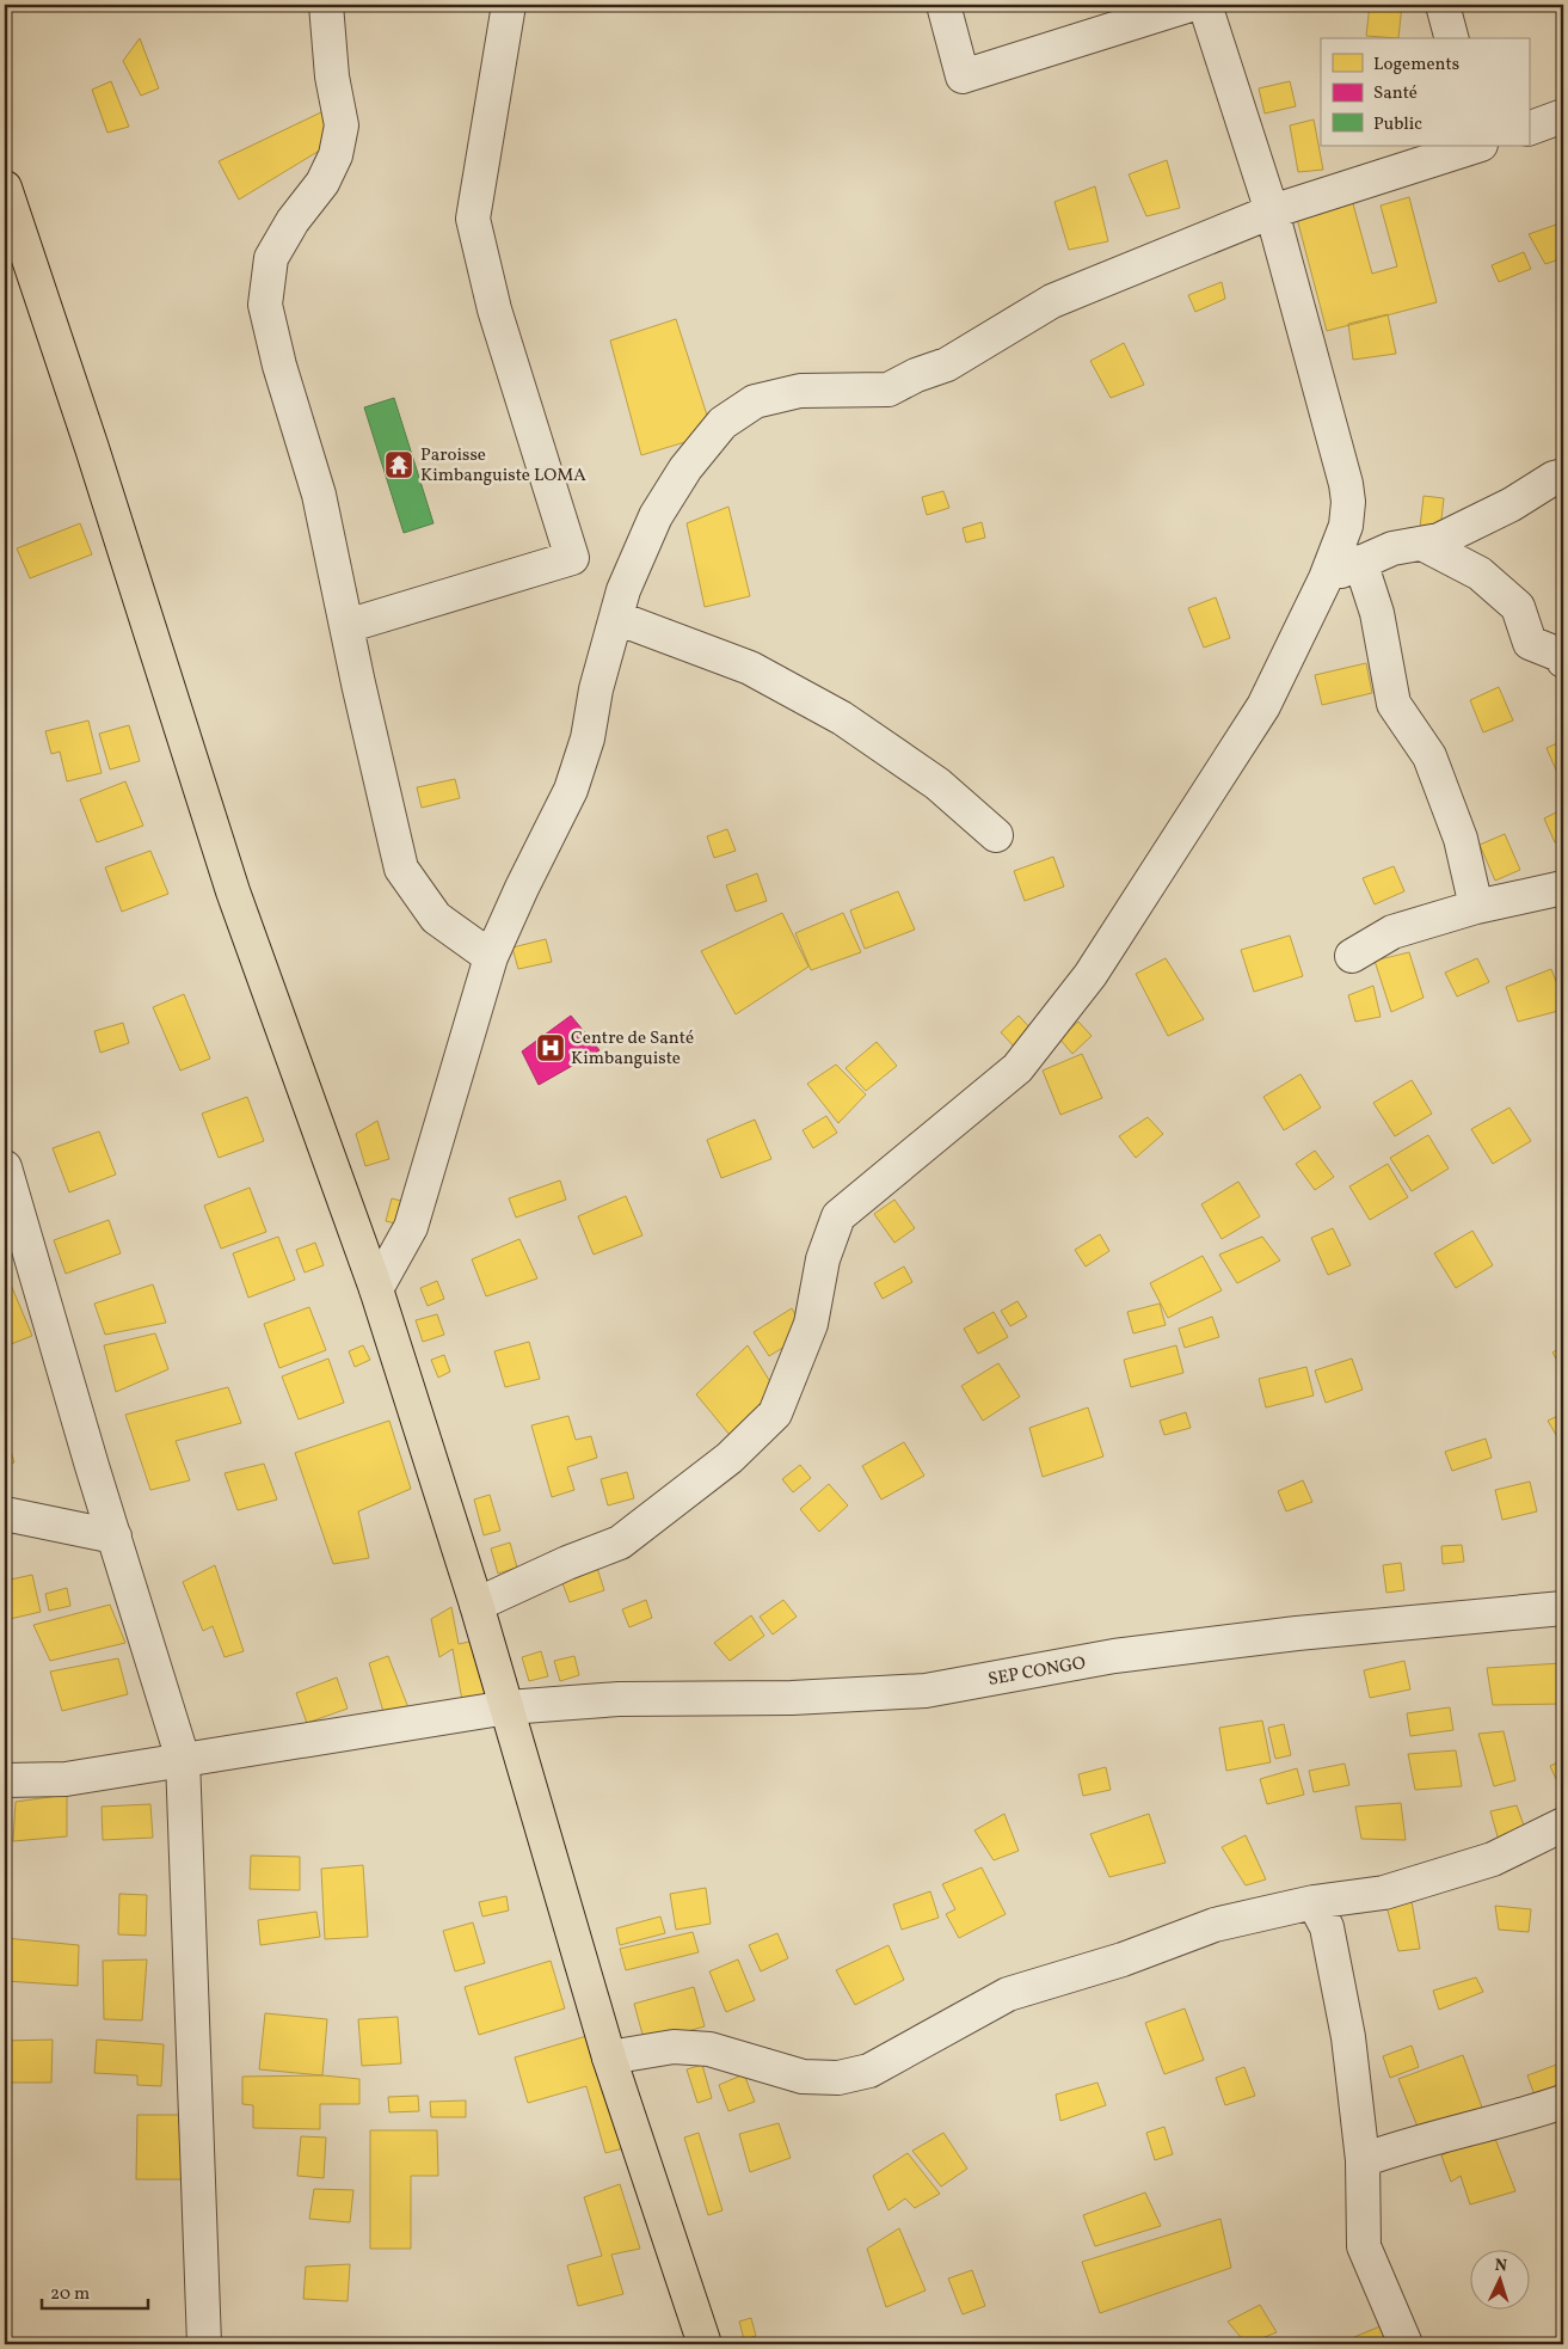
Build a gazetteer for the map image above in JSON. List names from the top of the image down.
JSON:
{
  "streets": {
    "street": ["SEP CONGO"]
  },
  "places": {
    "temple": ["Paroisse Kimbanguiste LOMA"],
    "hospital": ["Centre de Santé Kimbanguiste"]
  },
  "legend": ["Logements", "Santé", "Public"],
  "scale_bar": "20 m",
  "north": "top"
}
